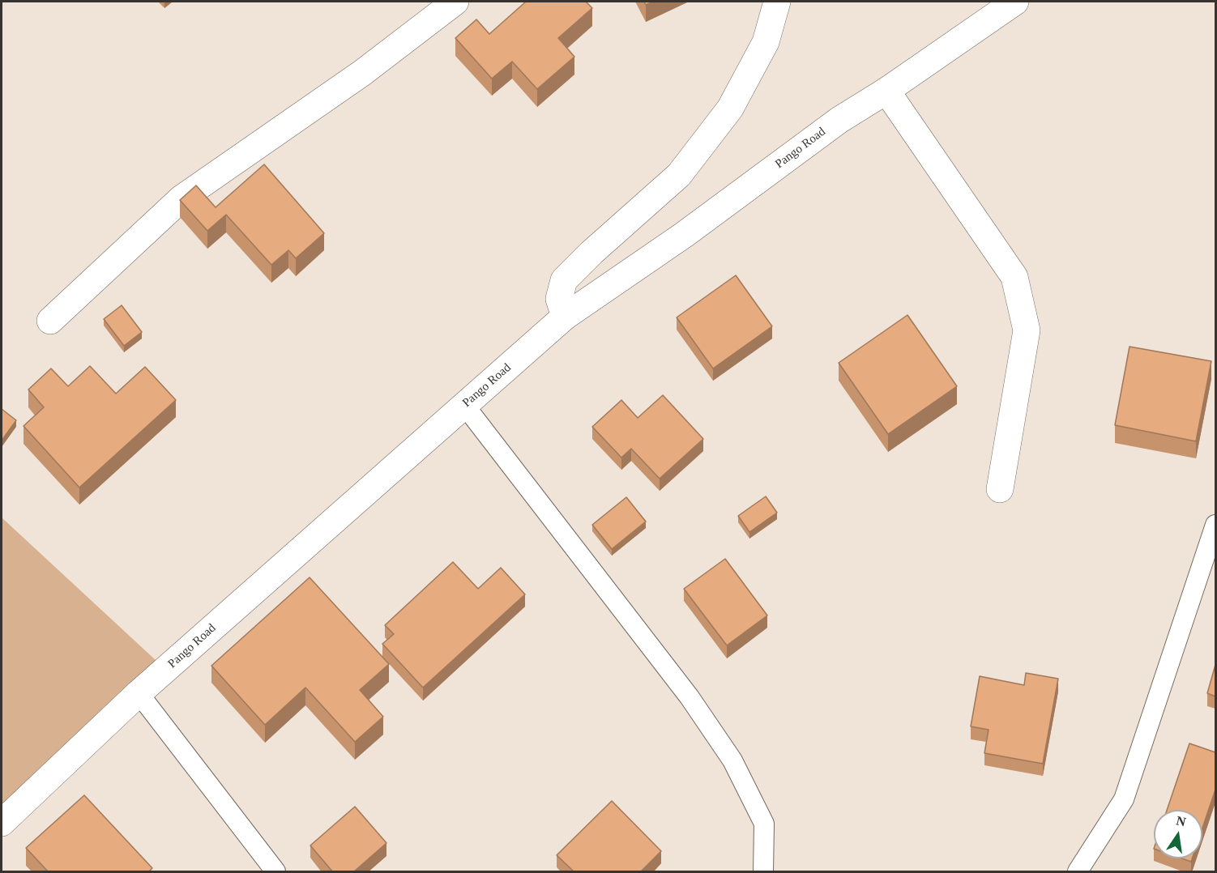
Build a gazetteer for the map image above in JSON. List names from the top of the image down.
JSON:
{
  "streets": {
    "street": ["Pango Road"]
  },
  "north": "top"
}
